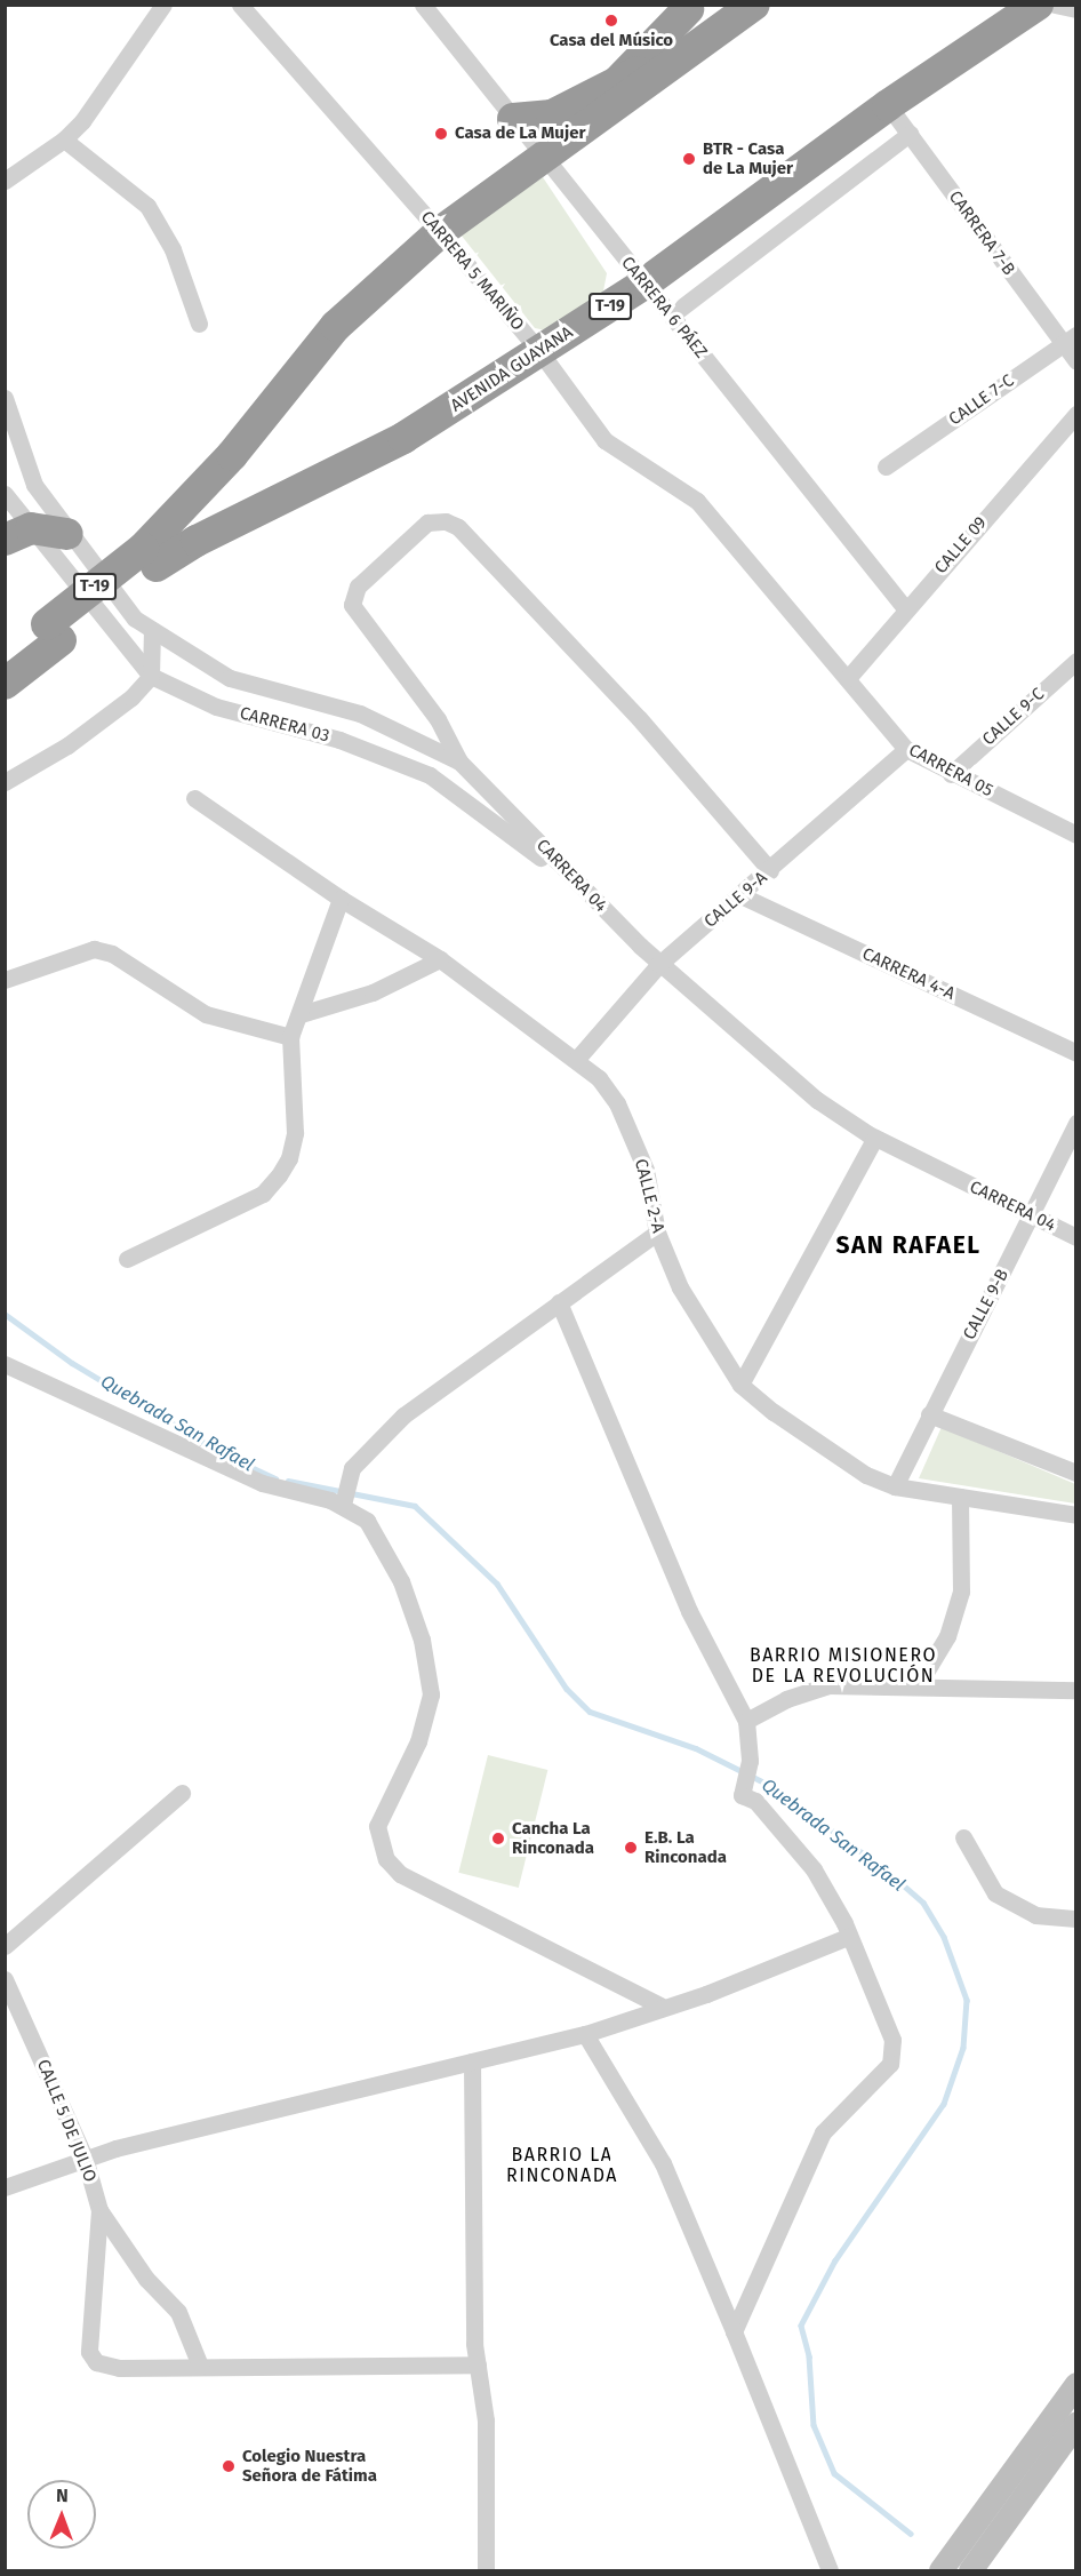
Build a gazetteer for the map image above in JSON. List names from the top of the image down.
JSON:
{
  "streets": {
    "highway": ["T-19", "AVENIDA GUAYANA"],
    "street": [
      "CARRERA 7-B",
      "CARRERA 5 MARIÑO",
      "CARRERA 6 PÁEZ",
      "CALLE 7-C",
      "CALLE 09",
      "CALLE 9-C",
      "CARRERA 03",
      "CARRERA 05",
      "CARRERA 04",
      "CALLE 9-A",
      "CARRERA 4-A",
      "CALLE 2-A",
      "CALLE 9-B",
      "CALLE 5 DE JULIO"
    ]
  },
  "crossings": [
    ["CARRERA 7-B", "AVENIDA GUAYANA"],
    ["CARRERA 7-B", "CALLE 7-C"],
    ["CARRERA 5 MARIÑO", "AVENIDA GUAYANA"],
    ["CARRERA 5 MARIÑO", "CALLE 09"],
    ["CARRERA 5 MARIÑO", "CARRERA 05"],
    ["CARRERA 6 PÁEZ", "AVENIDA GUAYANA"],
    ["CARRERA 6 PÁEZ", "CALLE 09"],
    ["CALLE 09", "CARRERA 05"],
    ["CALLE 9-C", "CARRERA 05"],
    ["CARRERA 03", "CARRERA 04"],
    ["CARRERA 05", "CALLE 9-A"],
    ["CARRERA 04", "CALLE 9-A"],
    ["CARRERA 04", "CALLE 9-B"],
    ["CALLE 9-A", "CARRERA 4-A"],
    ["CALLE 9-A", "CALLE 2-A"],
    ["CALLE 2-A", "CALLE 9-B"]
  ],
  "districts": ["SAN RAFAEL", "BARRIO MISIONERO DE LA REVOLUCIÓN", "BARRIO LA RINCONADA"],
  "water": ["Quebrada San Rafael"],
  "places": [
    "Casa del Músico",
    "Casa de La Mujer",
    "BTR - Casa de La Mujer",
    "Cancha La Rinconada",
    "E.B. La Rinconada",
    "Colegio Nuestra Señora de Fátima"
  ],
  "north": "top"
}
